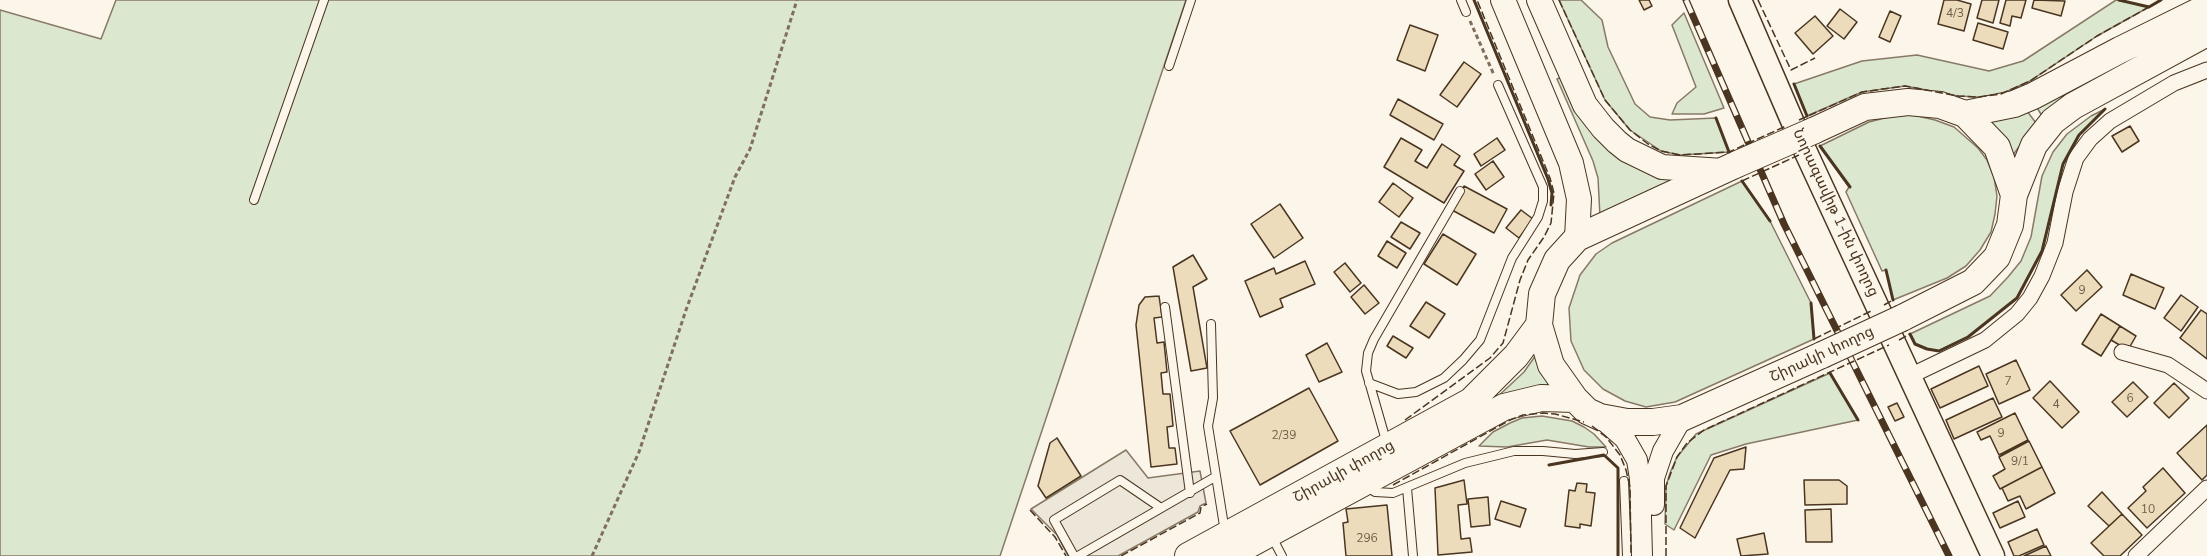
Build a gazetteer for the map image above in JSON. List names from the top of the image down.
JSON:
{
  "streets": {
    "highway": ["Շիրակի փողոց"],
    "main road": ["Նորագավիթ 1-ին փողոց"]
  },
  "house_numbers": [
    "4/3",
    "9",
    "7",
    "6",
    "4",
    "9",
    "2/39",
    "9/1",
    "10",
    "296"
  ]
}
